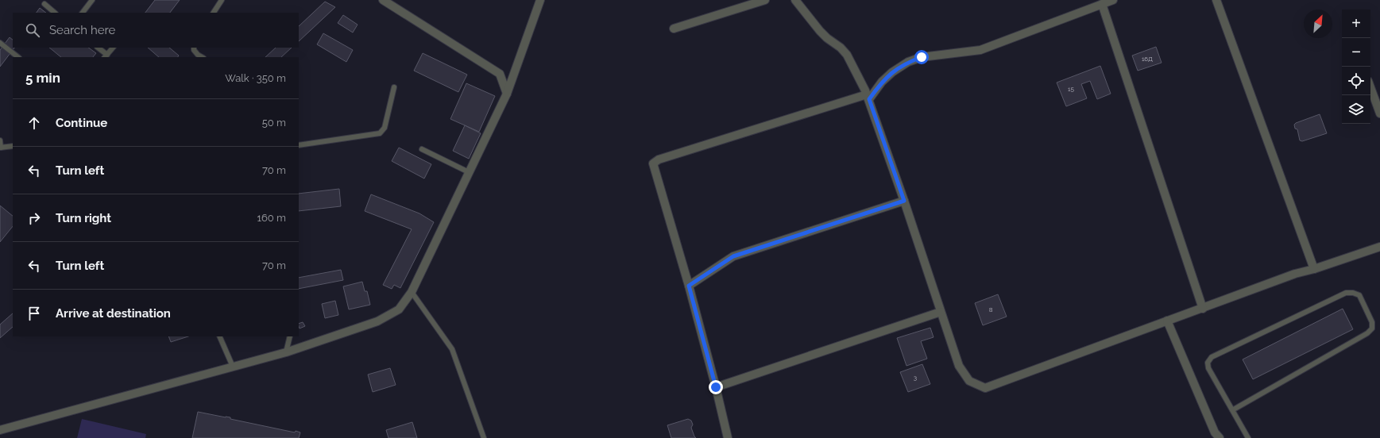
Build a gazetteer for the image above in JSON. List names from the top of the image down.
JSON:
{
  "house_numbers": [
    "16Д",
    "15",
    "8",
    "3"
  ],
  "north": "top right",
  "page": {
    "map_buttons": ["+", "−"],
    "search": "Search here",
    "heading": ["5 min", "Walk · 350 m"],
    "list": [
      ["Continue", "50 m"],
      ["Turn left", "70 m"],
      ["Turn right", "160 m"],
      ["Turn left", "70 m"],
      "Arrive at destination"
    ]
  }
}
